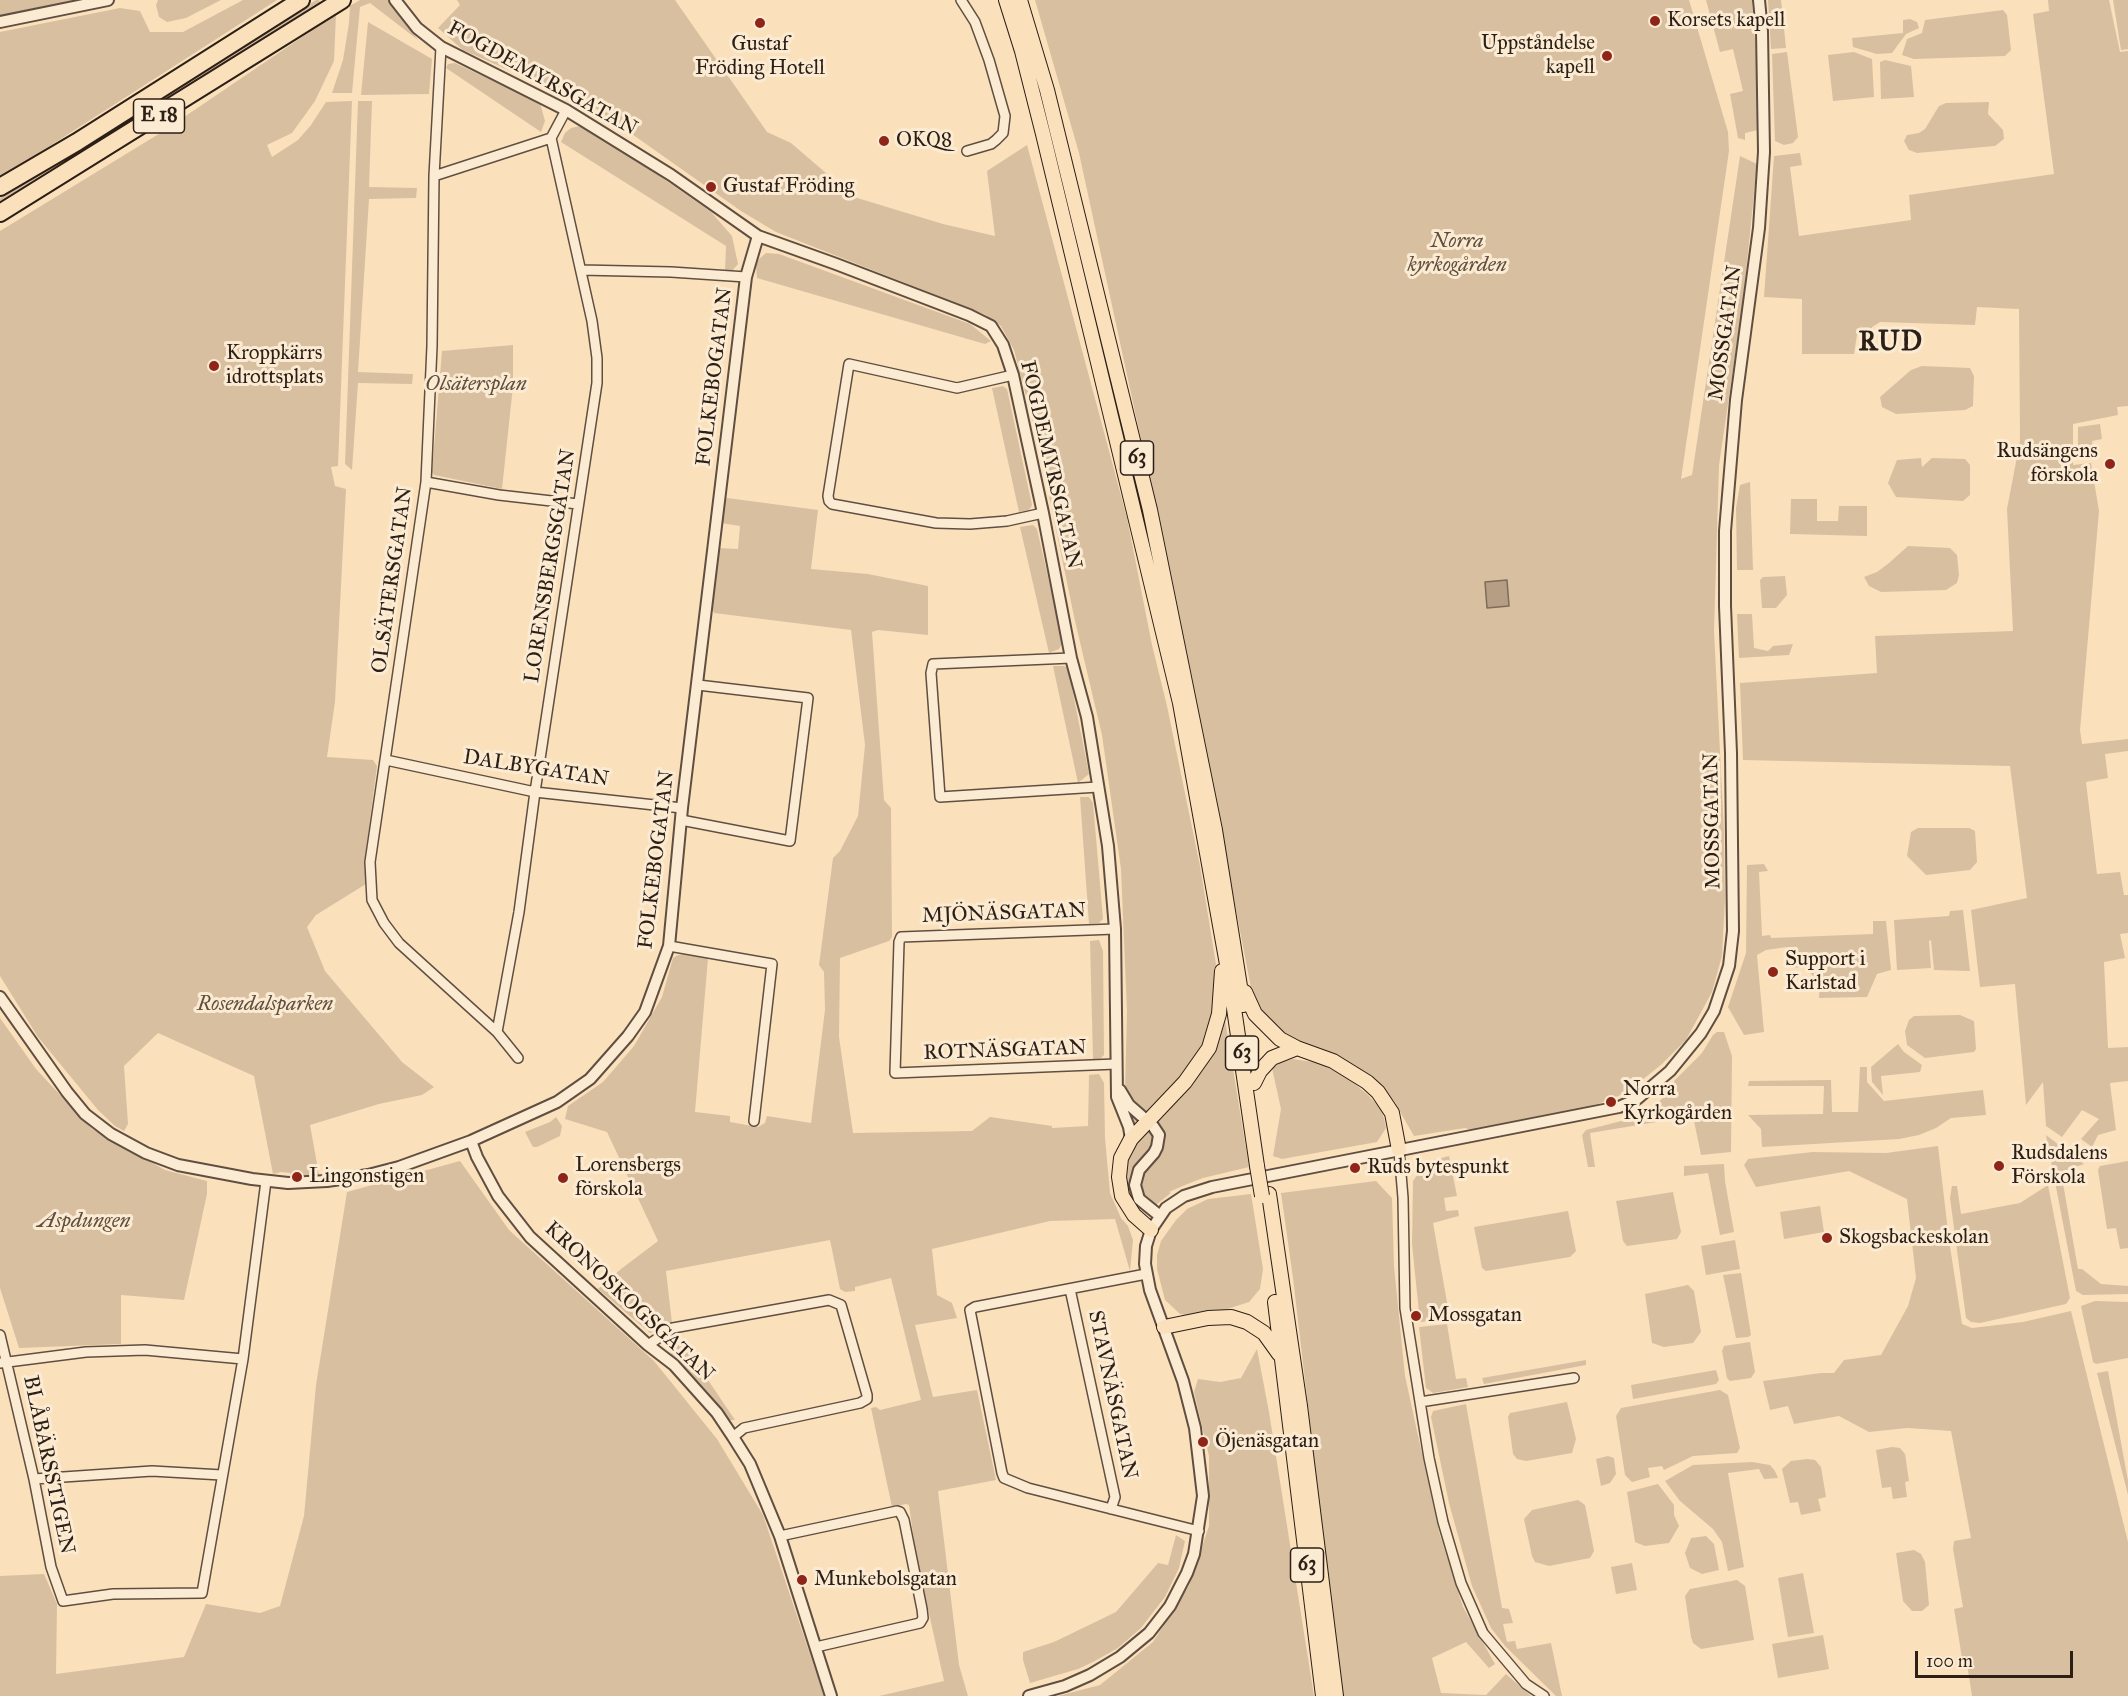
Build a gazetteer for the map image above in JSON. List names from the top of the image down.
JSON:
{
  "streets": {
    "highway": ["E 18"],
    "main road": ["63"],
    "street": [
      "FOGDEMYRSGATAN",
      "MOSSGATAN",
      "FOLKEBOGATAN",
      "LORENSBERGSGATAN",
      "OLSÄTERSGATAN",
      "DALBYGATAN",
      "MJÖNÄSGATAN",
      "ROTNÄSGATAN",
      "KRONOSKOGSGATAN",
      "STAVNÄSGATAN",
      "BLÅBÄRSSTIGEN"
    ]
  },
  "crossings": [
    ["FOGDEMYRSGATAN", "FOLKEBOGATAN"],
    ["FOGDEMYRSGATAN", "OLSÄTERSGATAN"],
    ["FOGDEMYRSGATAN", "MJÖNÄSGATAN"],
    ["FOGDEMYRSGATAN", "ROTNÄSGATAN"],
    ["FOLKEBOGATAN", "DALBYGATAN"],
    ["FOLKEBOGATAN", "KRONOSKOGSGATAN"],
    ["LORENSBERGSGATAN", "OLSÄTERSGATAN"],
    ["LORENSBERGSGATAN", "DALBYGATAN"],
    ["OLSÄTERSGATAN", "DALBYGATAN"],
    ["MJÖNÄSGATAN", "ROTNÄSGATAN"]
  ],
  "districts": ["RUD"],
  "parks": [
    "Norra kyrkogården",
    "Olsätersplan",
    "Rosendalsparken",
    "Aspdungen"
  ],
  "places": [
    "Korsets kapell",
    "Gustaf Fröding Hotell",
    "Uppståndelse kapell",
    "OKQ8",
    "Gustaf Fröding",
    "Kroppkärrs idrottsplats",
    "Rudsängens förskola",
    "Support i Karlstad",
    "Norra Kyrkogården",
    "Rudsdalens Förskola",
    "Ruds bytespunkt",
    "Lingonstigen",
    "Lorensbergs förskola",
    "Skogsbackeskolan",
    "Mossgatan",
    "Öjenäsgatan",
    "Munkebolsgatan"
  ],
  "scale_bar": "100 m"
}
